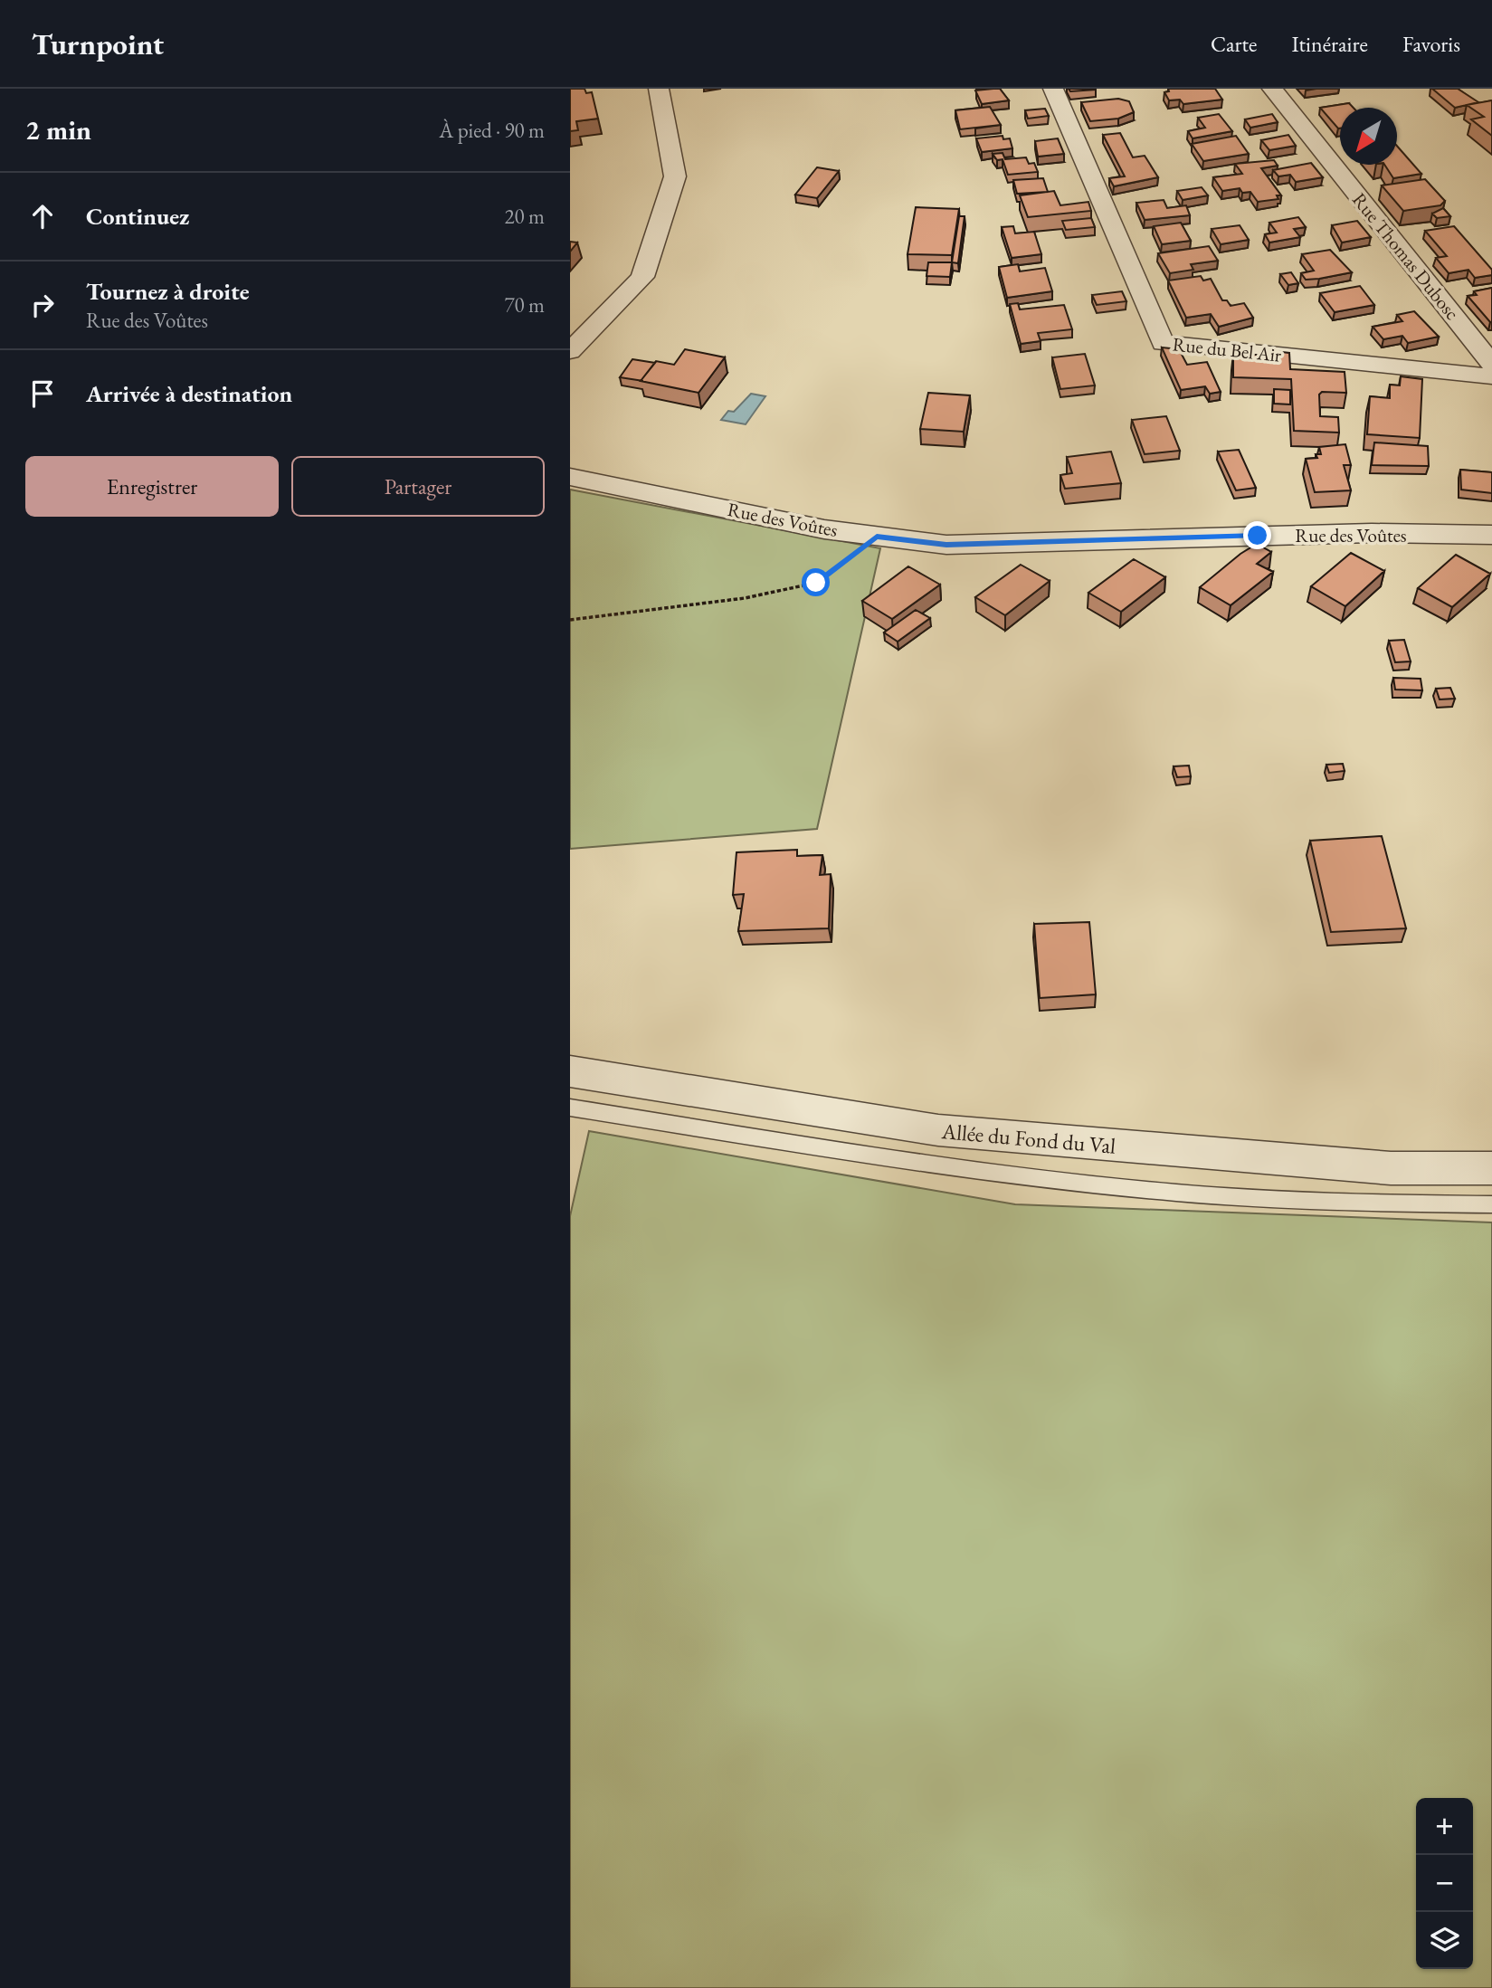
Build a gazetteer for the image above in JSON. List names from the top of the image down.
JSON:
{
  "streets": {
    "street": [
      "Rue Thomas Dubosc",
      "Rue du Bel Air",
      "Rue des Voûtes",
      "Allée du Fond du Val"
    ]
  },
  "north": "bottom left",
  "page": {
    "header": "Turnpoint",
    "nav": ["Carte", "Itinéraire", "Favoris"],
    "heading": ["2 min", "À pied · 90 m"],
    "list": [
      ["Continuez", "20 m"],
      ["Tournez à droite", "Rue des Voûtes", "70 m"],
      "Arrivée à destination"
    ],
    "buttons": ["Enregistrer", "Partager"],
    "map_buttons": ["+", "−"]
  }
}
